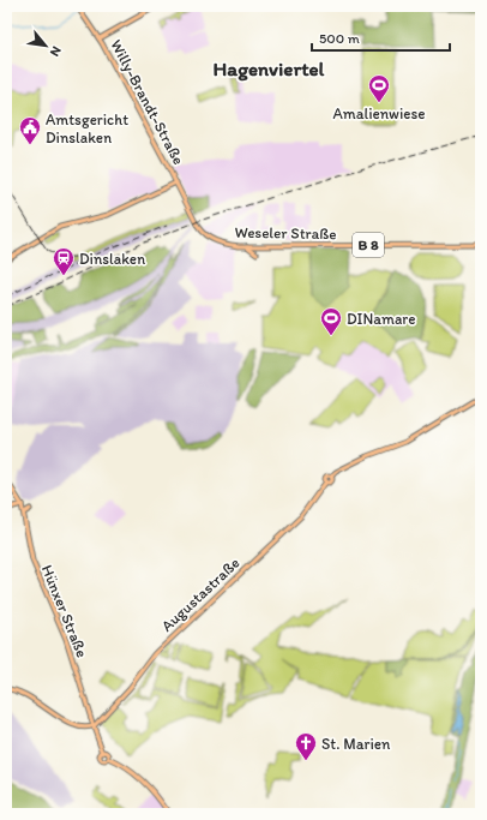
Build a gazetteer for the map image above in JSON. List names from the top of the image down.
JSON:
{
  "streets": {
    "main road": [
      "Willy-Brandt-Straße",
      "Weseler Straße",
      "B 8",
      "Augustastraße",
      "Hünxer Straße"
    ]
  },
  "crossings": [
    ["Willy-Brandt-Straße", "Weseler Straße"],
    ["Augustastraße", "Hünxer Straße"]
  ],
  "districts": ["Hagenviertel"],
  "places": {
    "sports": ["Amalienwiese", "DINamare"],
    "public building": ["Amtsgericht Dinslaken"],
    "station": ["Dinslaken"],
    "church": ["St. Marien"]
  },
  "scale_bar": "500 m",
  "north": "bottom right"
}
